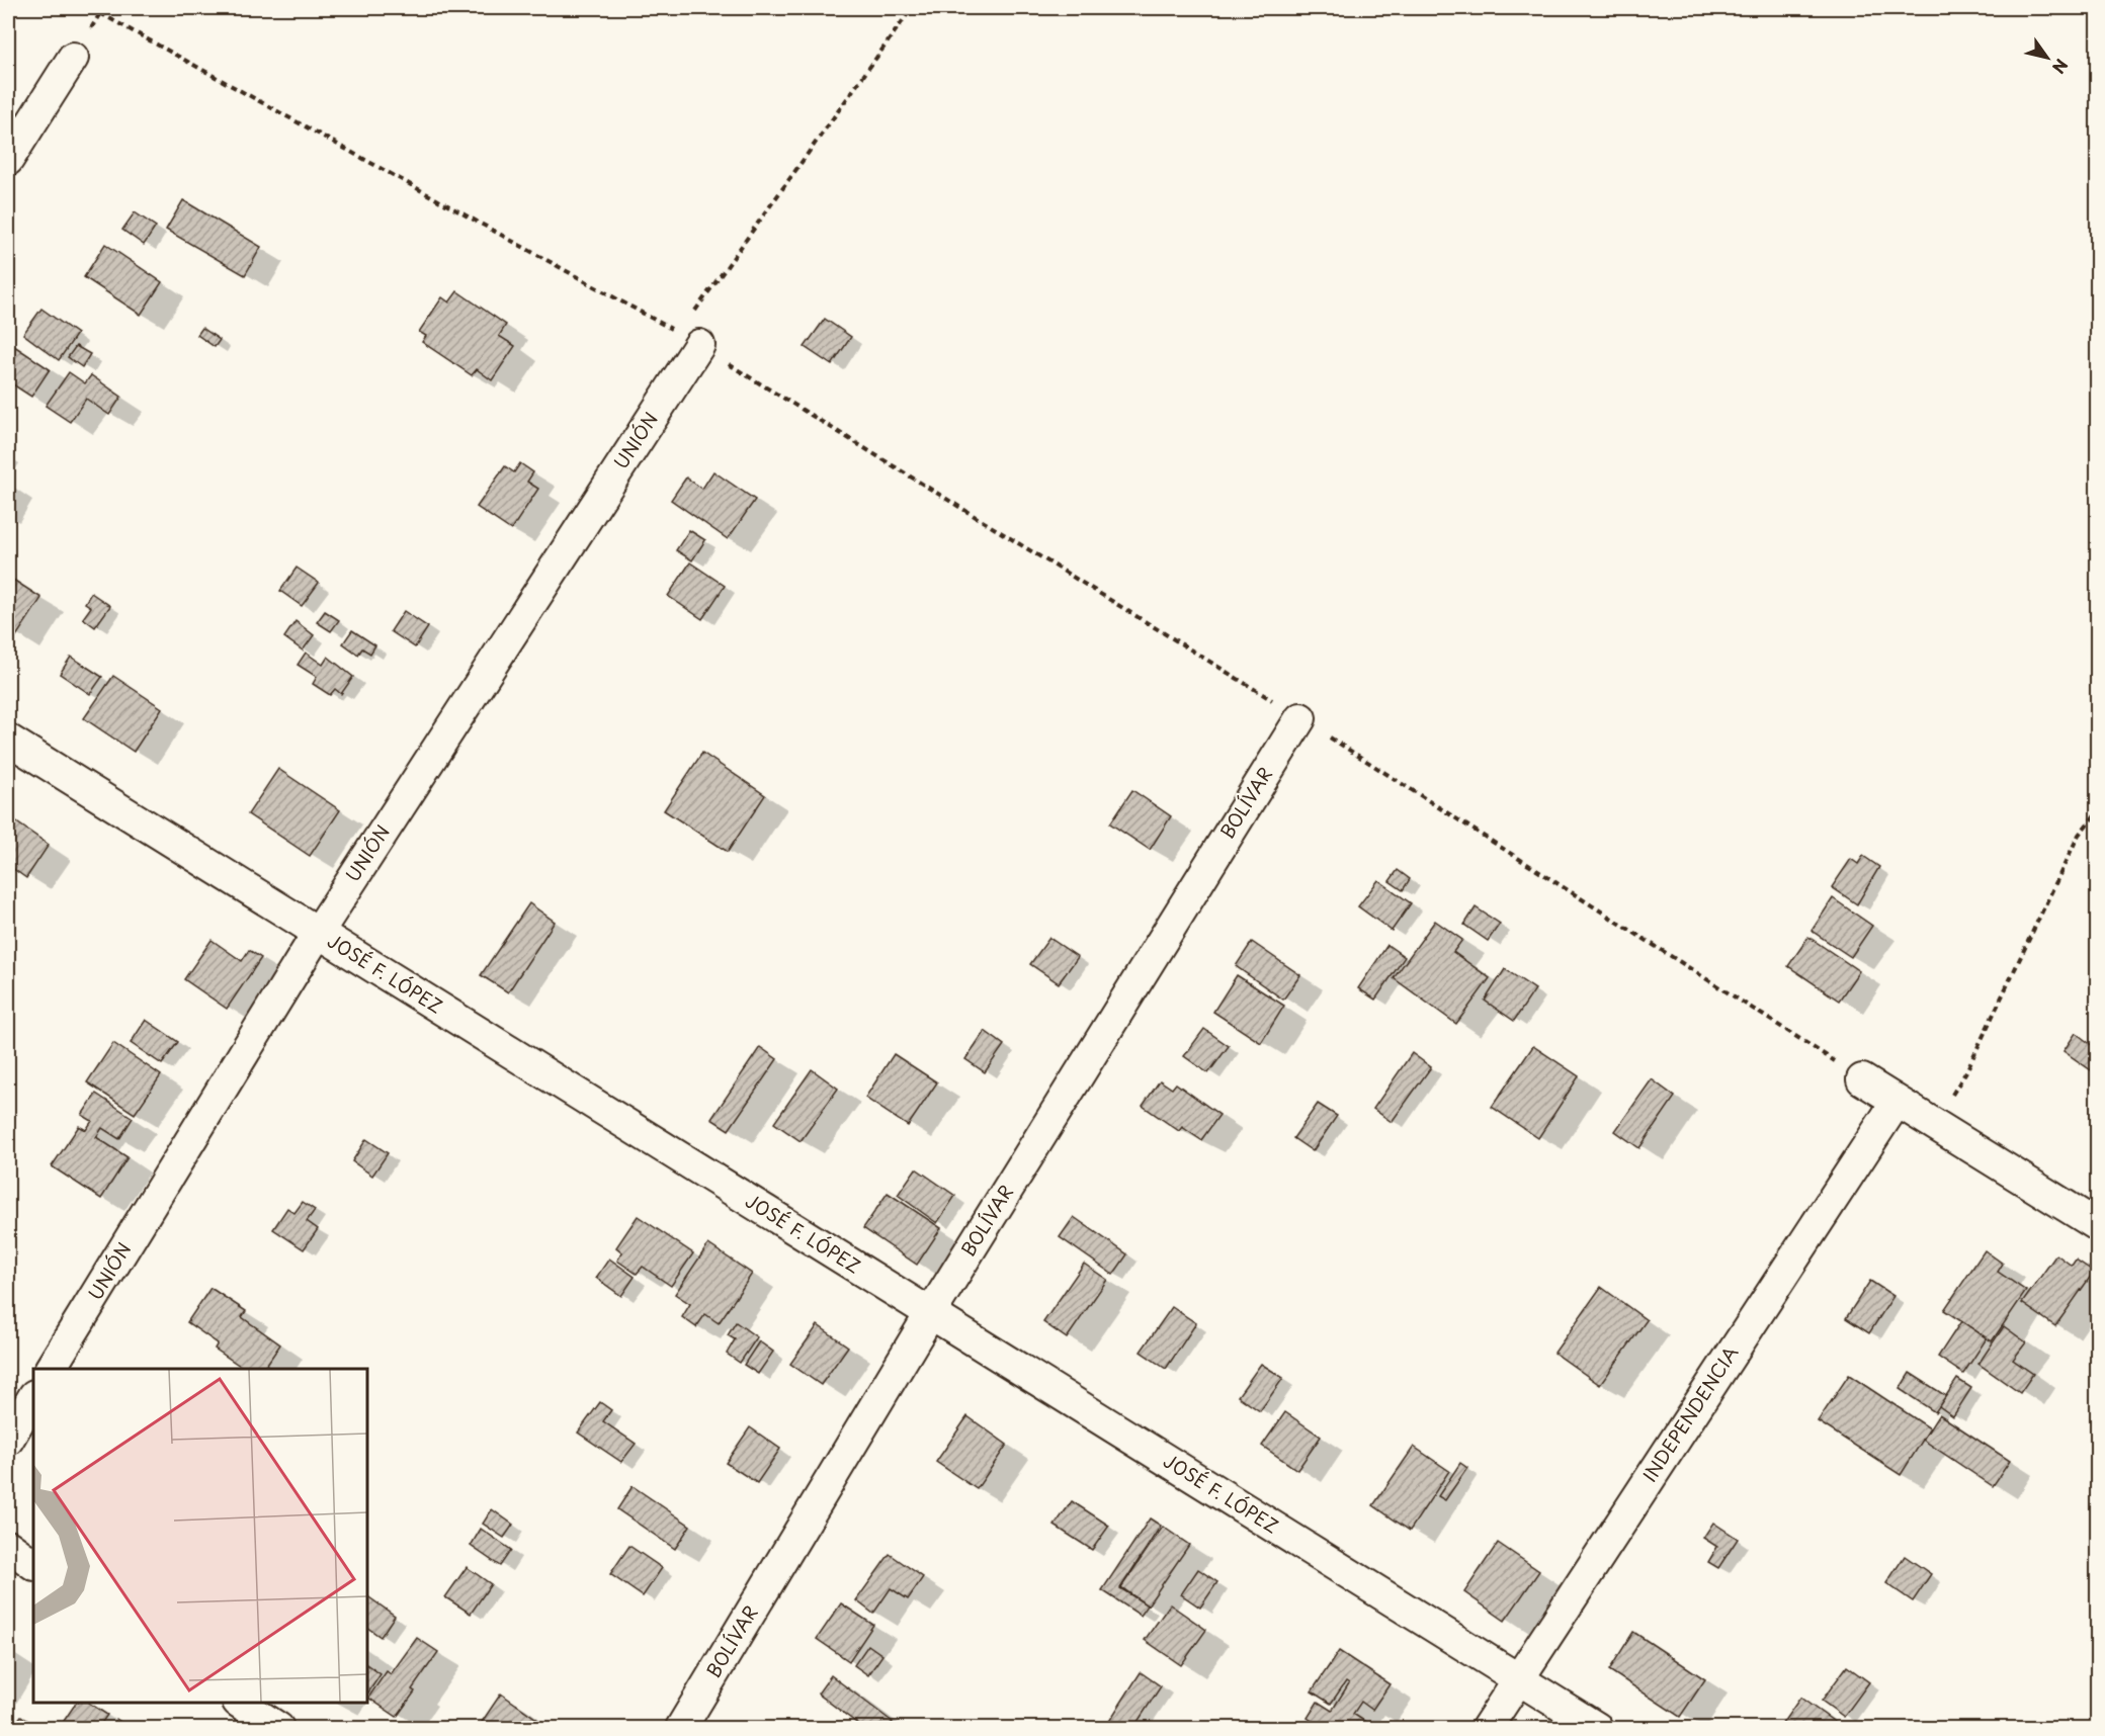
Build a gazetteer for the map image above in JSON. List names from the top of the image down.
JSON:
{
  "streets": {
    "street": [
      "UNIÓN",
      "BOLÍVAR",
      "JOSÉ F. LÓPEZ",
      "INDEPENDENCIA"
    ]
  },
  "crossings": [
    ["UNIÓN", "JOSÉ F. LÓPEZ"],
    ["BOLÍVAR", "JOSÉ F. LÓPEZ"],
    ["JOSÉ F. LÓPEZ", "INDEPENDENCIA"]
  ],
  "north": "bottom right"
}
